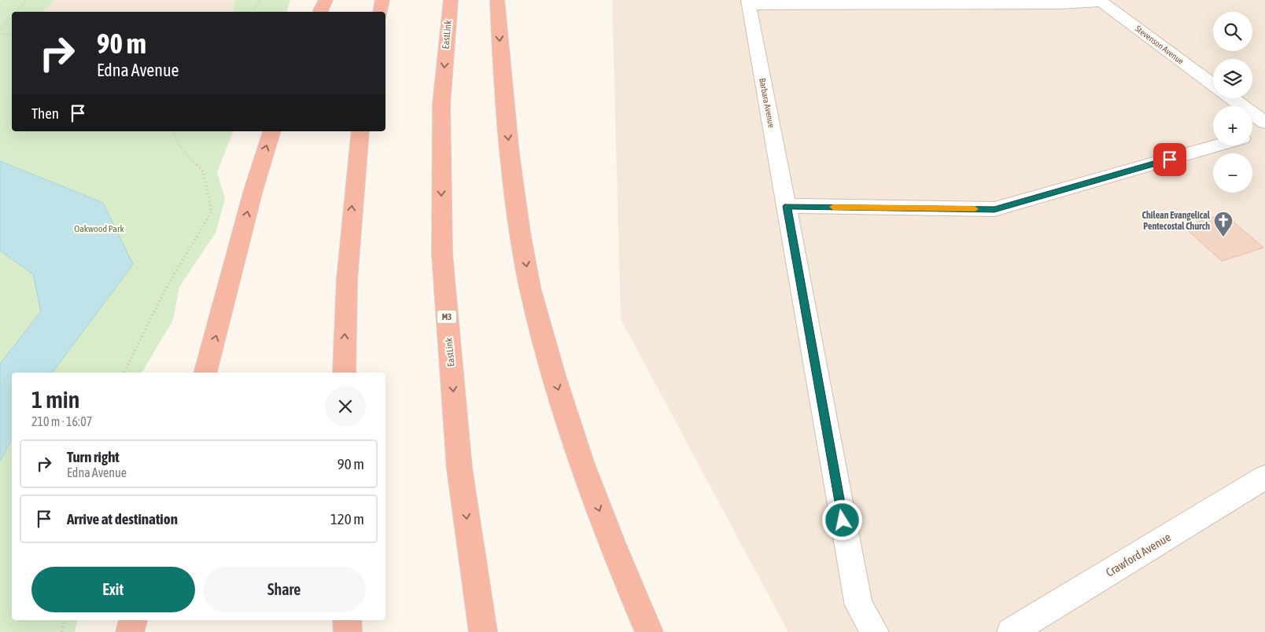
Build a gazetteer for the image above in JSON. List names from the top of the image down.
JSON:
{
  "streets": {
    "highway": ["EastLink", "M3"],
    "street": ["Stevenson Avenue", "Barbara Avenue", "Crawford Avenue"]
  },
  "parks": ["Oakwood Park"],
  "places": {
    "church": ["Chilean Evangelical Pentecostal Church"]
  },
  "page": {
    "map_buttons": ["+", "−"],
    "turn": ["90 m", "Edna Avenue"],
    "then": "Then",
    "heading": ["1 min", "210 m · 16:07"],
    "list": [
      {
        "name": "Turn right",
        "note": "Edna Avenue",
        "value": "90 m"
      },
      {
        "name": "Arrive at destination",
        "value": "120 m"
      }
    ],
    "buttons": ["Exit", "Share"]
  }
}
